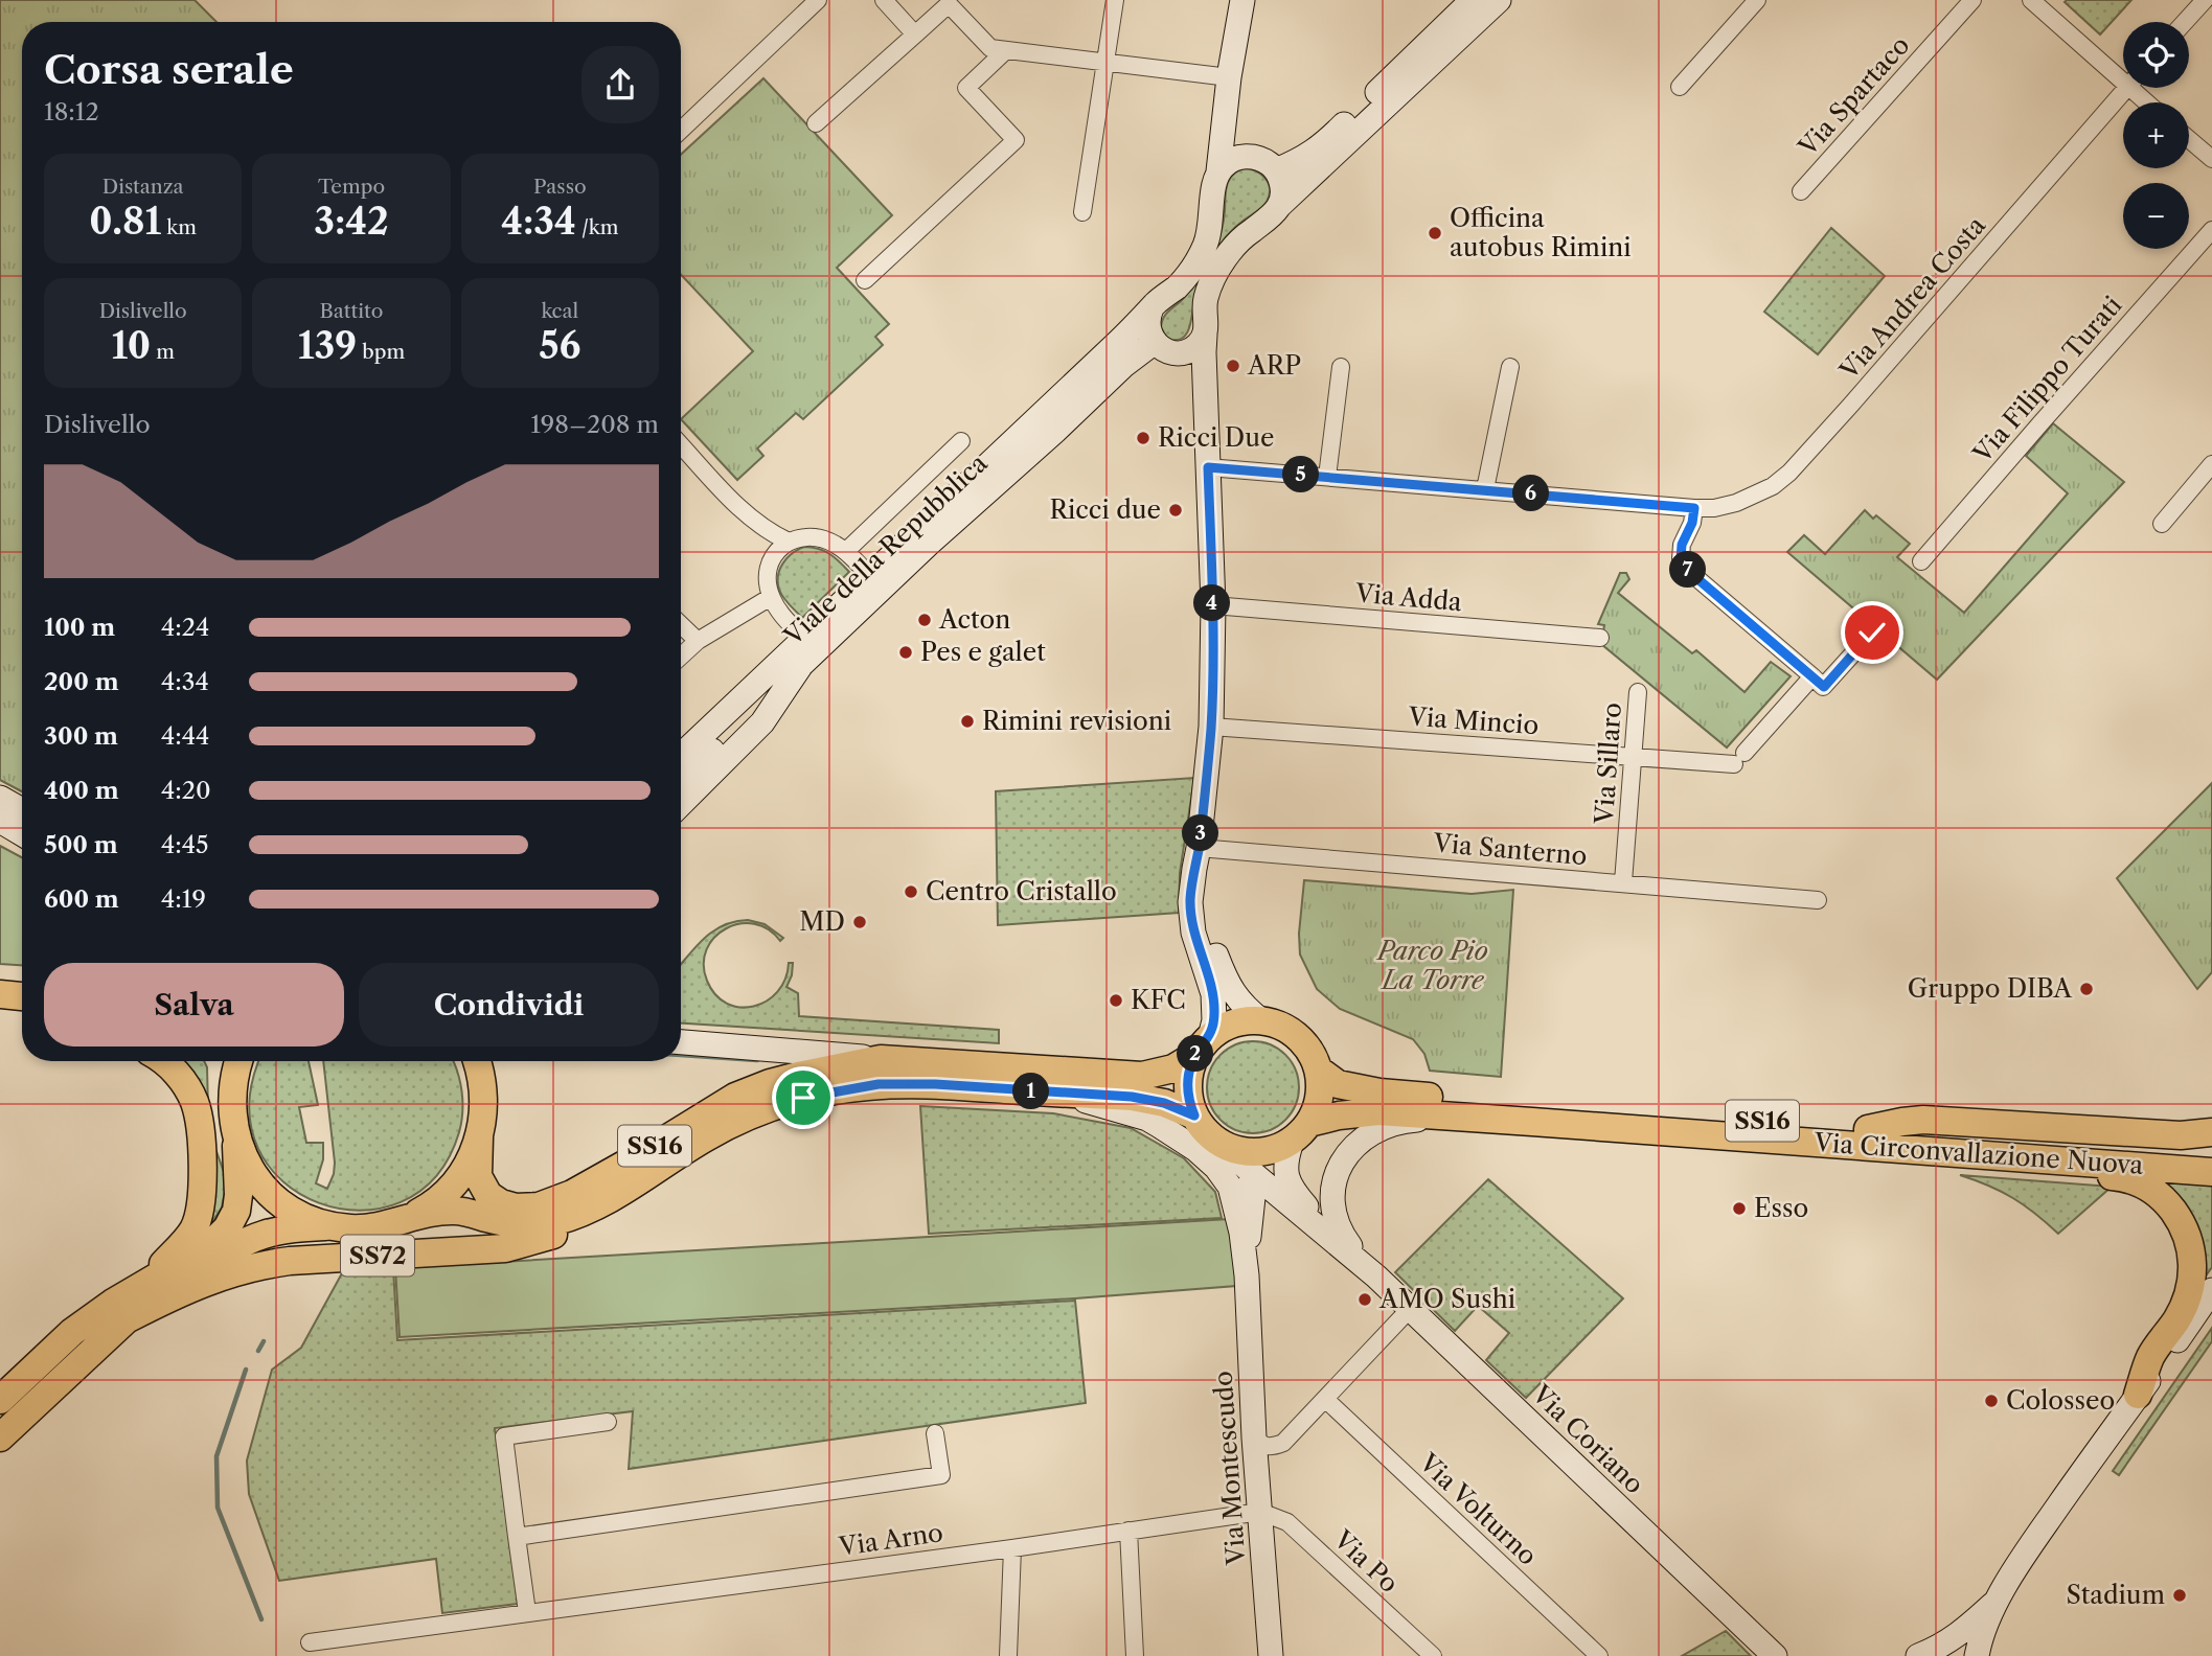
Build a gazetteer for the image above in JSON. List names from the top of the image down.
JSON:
{
  "streets": {
    "main road": [
      "Viale della Repubblica",
      "SS16",
      "Via Circonvallazione Nuova",
      "SS72",
      "Via Coriano",
      "Via Montescudo"
    ],
    "street": [
      "Via Spartaco",
      "Via Andrea Costa",
      "Via Filippo Turati",
      "Via Adda",
      "Via Mincio",
      "Via Sillaro",
      "Via Santerno",
      "Via Volturno",
      "Via Arno",
      "Via Po"
    ]
  },
  "crossings": [
    ["Via Mincio", "Via Sillaro"],
    ["Via Sillaro", "Via Santerno"],
    ["SS16", "Via Circonvallazione Nuova"],
    ["SS16", "SS72"],
    ["SS16", "Via Coriano"],
    ["SS16", "Via Montescudo"],
    ["Via Circonvallazione Nuova", "Via Coriano"],
    ["Via Coriano", "Via Montescudo"],
    ["Via Montescudo", "Via Arno"],
    ["Via Montescudo", "Via Po"],
    ["Via Arno", "Via Po"]
  ],
  "parks": ["Parco Pio La Torre"],
  "places": [
    "Officina autobus Rimini",
    "ARP",
    "Ricci Due",
    "Ricci due",
    "Acton",
    "Pes e galet",
    "Rimini revisioni",
    "Centro Cristallo",
    "MD",
    "Gruppo DIBA",
    "KFC",
    "Esso",
    "AMO Sushi",
    "Colosseo",
    "Stadium"
  ],
  "page": {
    "map_buttons": ["+", "−"],
    "heading": ["Corsa serale", "18:12"],
    "stats": [
      ["Distanza", "0.81 km"],
      ["Tempo", "3:42"],
      ["Passo", "4:34 /km"],
      ["Dislivello", "10 m"],
      ["Battito", "139 bpm"],
      ["kcal", "56"]
    ],
    "chart": ["Dislivello", "198–208 m"],
    "pins": [
      "5",
      "6",
      "7",
      "4",
      "3",
      "2",
      "1"
    ],
    "list": [
      {
        "name": "100 m",
        "note": "4:24"
      },
      {
        "name": "200 m",
        "note": "4:34"
      },
      {
        "name": "300 m",
        "note": "4:44"
      },
      {
        "name": "400 m",
        "note": "4:20"
      },
      {
        "name": "500 m",
        "note": "4:45"
      },
      {
        "name": "600 m",
        "note": "4:19"
      }
    ],
    "buttons": ["Salva", "Condividi"]
  }
}
